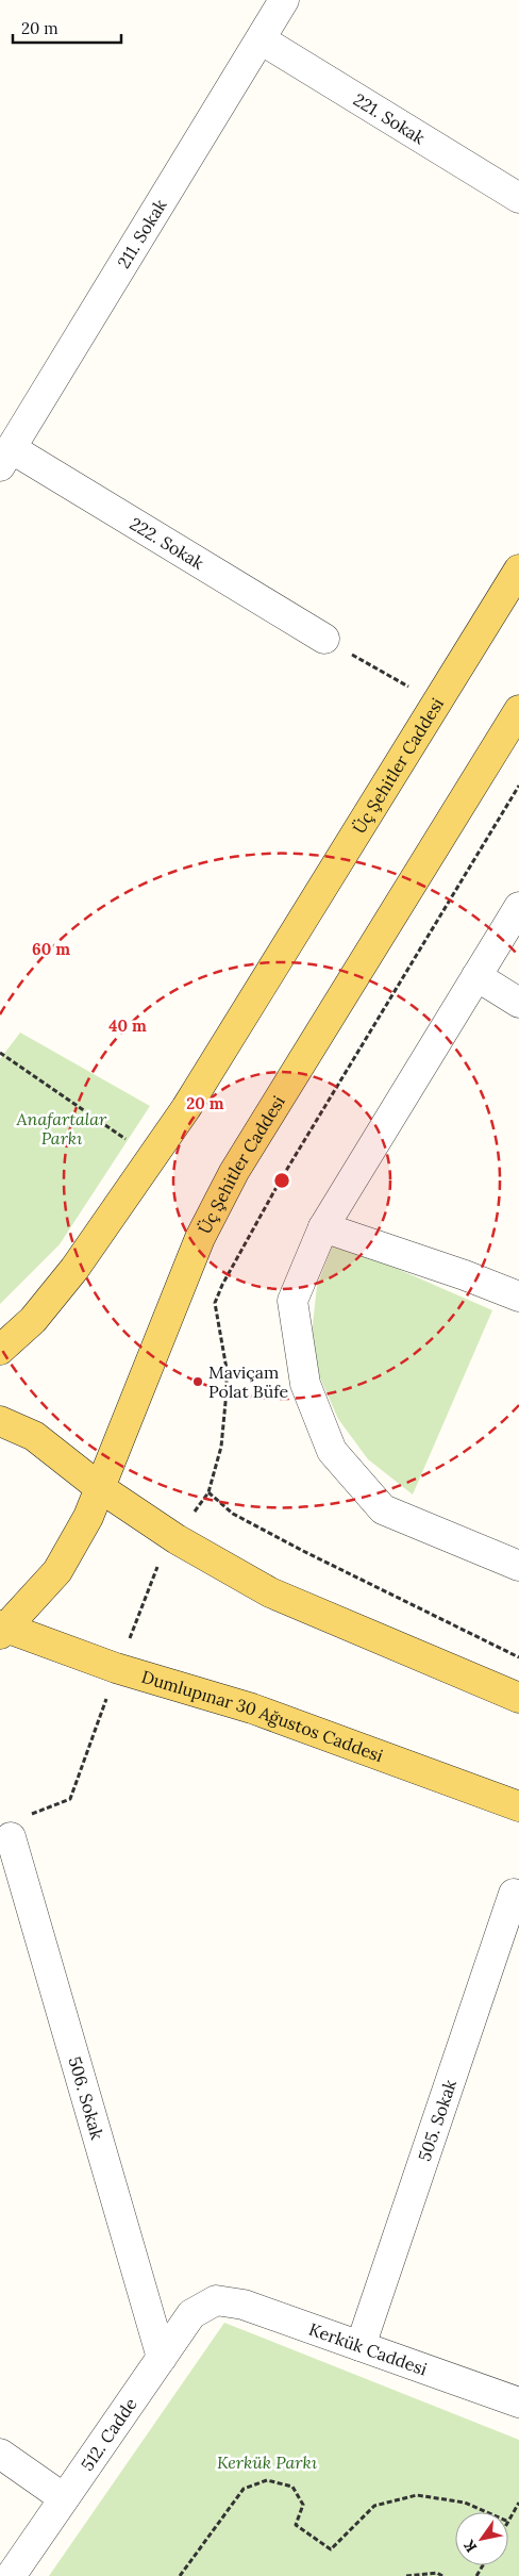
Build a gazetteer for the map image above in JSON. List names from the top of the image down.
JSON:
{
  "streets": {
    "main road": ["Üç Şehitler Caddesi", "Dumlupınar 30 Ağustos Caddesi"],
    "street": [
      "221. Sokak",
      "211. Sokak",
      "222. Sokak",
      "506. Sokak",
      "505. Sokak",
      "Kerkük Caddesi",
      "512. Cadde"
    ]
  },
  "crossings": [
    ["221. Sokak", "211. Sokak"],
    ["211. Sokak", "222. Sokak"],
    ["Üç Şehitler Caddesi", "Dumlupınar 30 Ağustos Caddesi"],
    ["506. Sokak", "512. Cadde"],
    ["505. Sokak", "Kerkük Caddesi"],
    ["Kerkük Caddesi", "512. Cadde"]
  ],
  "parks": ["Anafartalar Parkı", "Kerkük Parkı"],
  "places": ["Maviçam Polat Büfe"],
  "scale_bar": "20 m",
  "north": "bottom left",
  "rings": ["60 m", "40 m", "20 m"]
}
